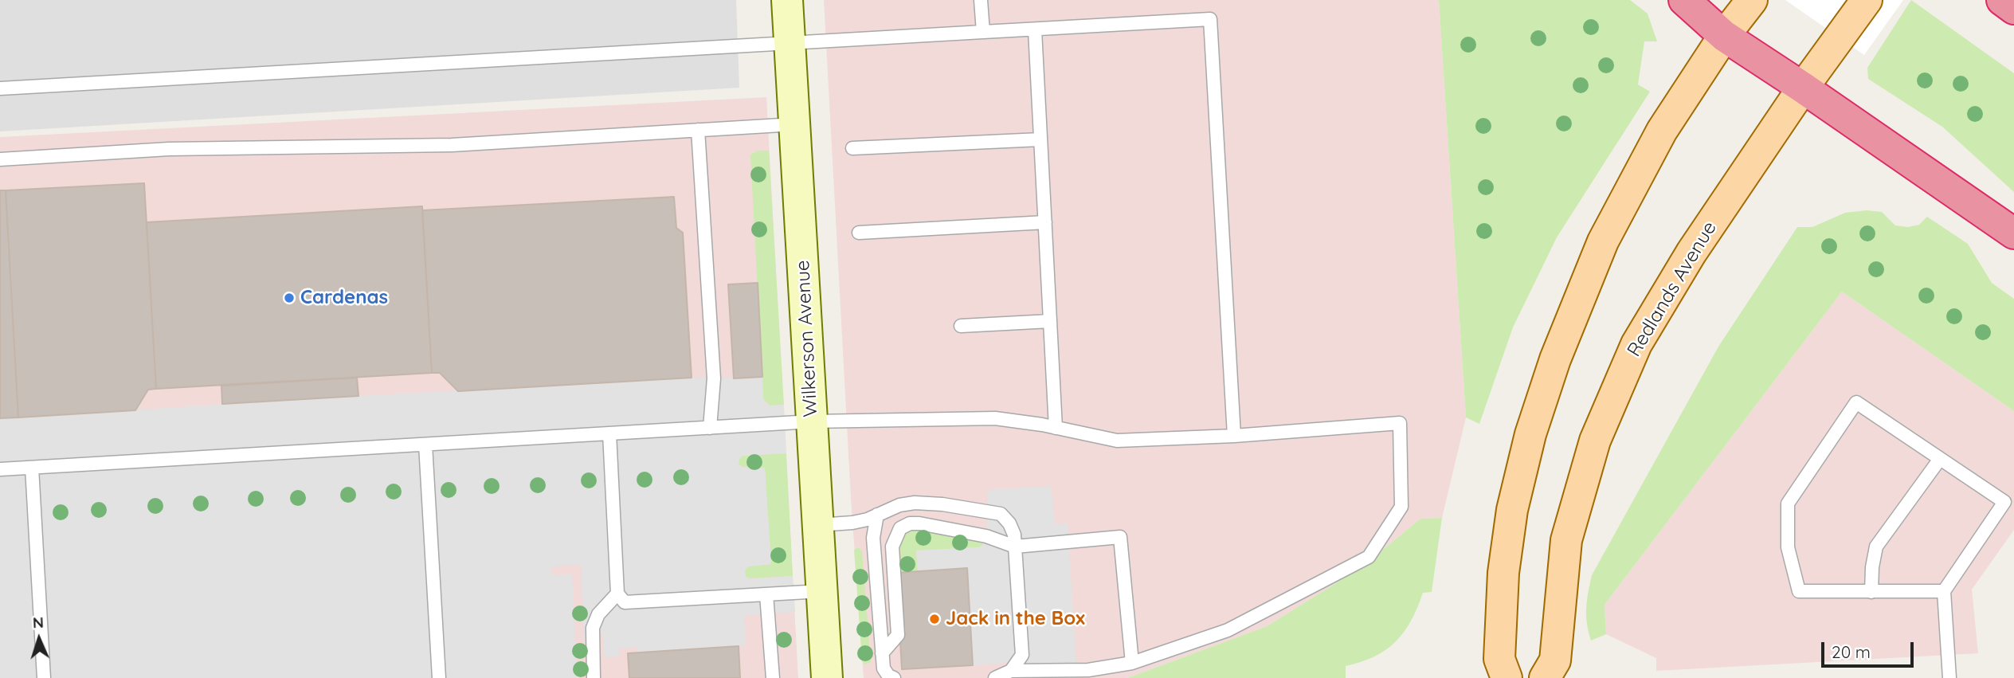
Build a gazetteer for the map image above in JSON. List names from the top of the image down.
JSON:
{
  "streets": {
    "main road": ["Redlands Avenue", "Wilkerson Avenue"]
  },
  "places": ["Cardenas", "Jack in the Box"],
  "scale_bar": "20 m",
  "north": "top"
}
